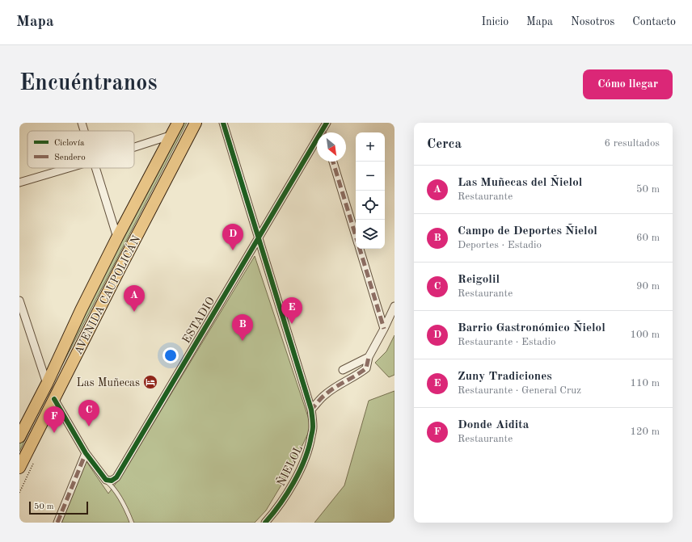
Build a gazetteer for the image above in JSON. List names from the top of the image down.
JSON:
{
  "streets": {
    "main road": ["AVENIDA CAUPOLICÁN"],
    "street": ["ESTADIO", "ÑIELOL"]
  },
  "crossings": [
    ["ESTADIO", "ÑIELOL"]
  ],
  "places": {
    "hotel": ["Las Muñecas"]
  },
  "legend": ["Ciclovía", "Sendero"],
  "scale_bar": "50 m",
  "north": "bottom right",
  "page": {
    "header": "Mapa",
    "nav": [
      "Inicio",
      "Mapa",
      "Nosotros",
      "Contacto"
    ],
    "buttons": "Cómo llegar",
    "title": "Encuéntranos",
    "heading": ["Cerca", "6 resultados"],
    "map_buttons": ["+", "−"],
    "list": [
      {
        "mark": "A",
        "name": "Las Muñecas del Ñielol",
        "note": "Restaurante",
        "value": "50 m"
      },
      {
        "mark": "B",
        "name": "Campo de Deportes Ñielol",
        "note": "Deportes · Estadio",
        "value": "60 m"
      },
      {
        "mark": "C",
        "name": "Reigolil",
        "note": "Restaurante",
        "value": "90 m"
      },
      {
        "mark": "D",
        "name": "Barrio Gastronómico Ñielol",
        "note": "Restaurante · Estadio",
        "value": "100 m"
      },
      {
        "mark": "E",
        "name": "Zuny Tradiciones",
        "note": "Restaurante · General Cruz",
        "value": "110 m"
      },
      {
        "mark": "F",
        "name": "Donde Aidita",
        "note": "Restaurante",
        "value": "120 m"
      }
    ],
    "pins": [
      "D",
      "A",
      "E",
      "B",
      "C",
      "F"
    ],
    "scale": "50 m"
  }
}
